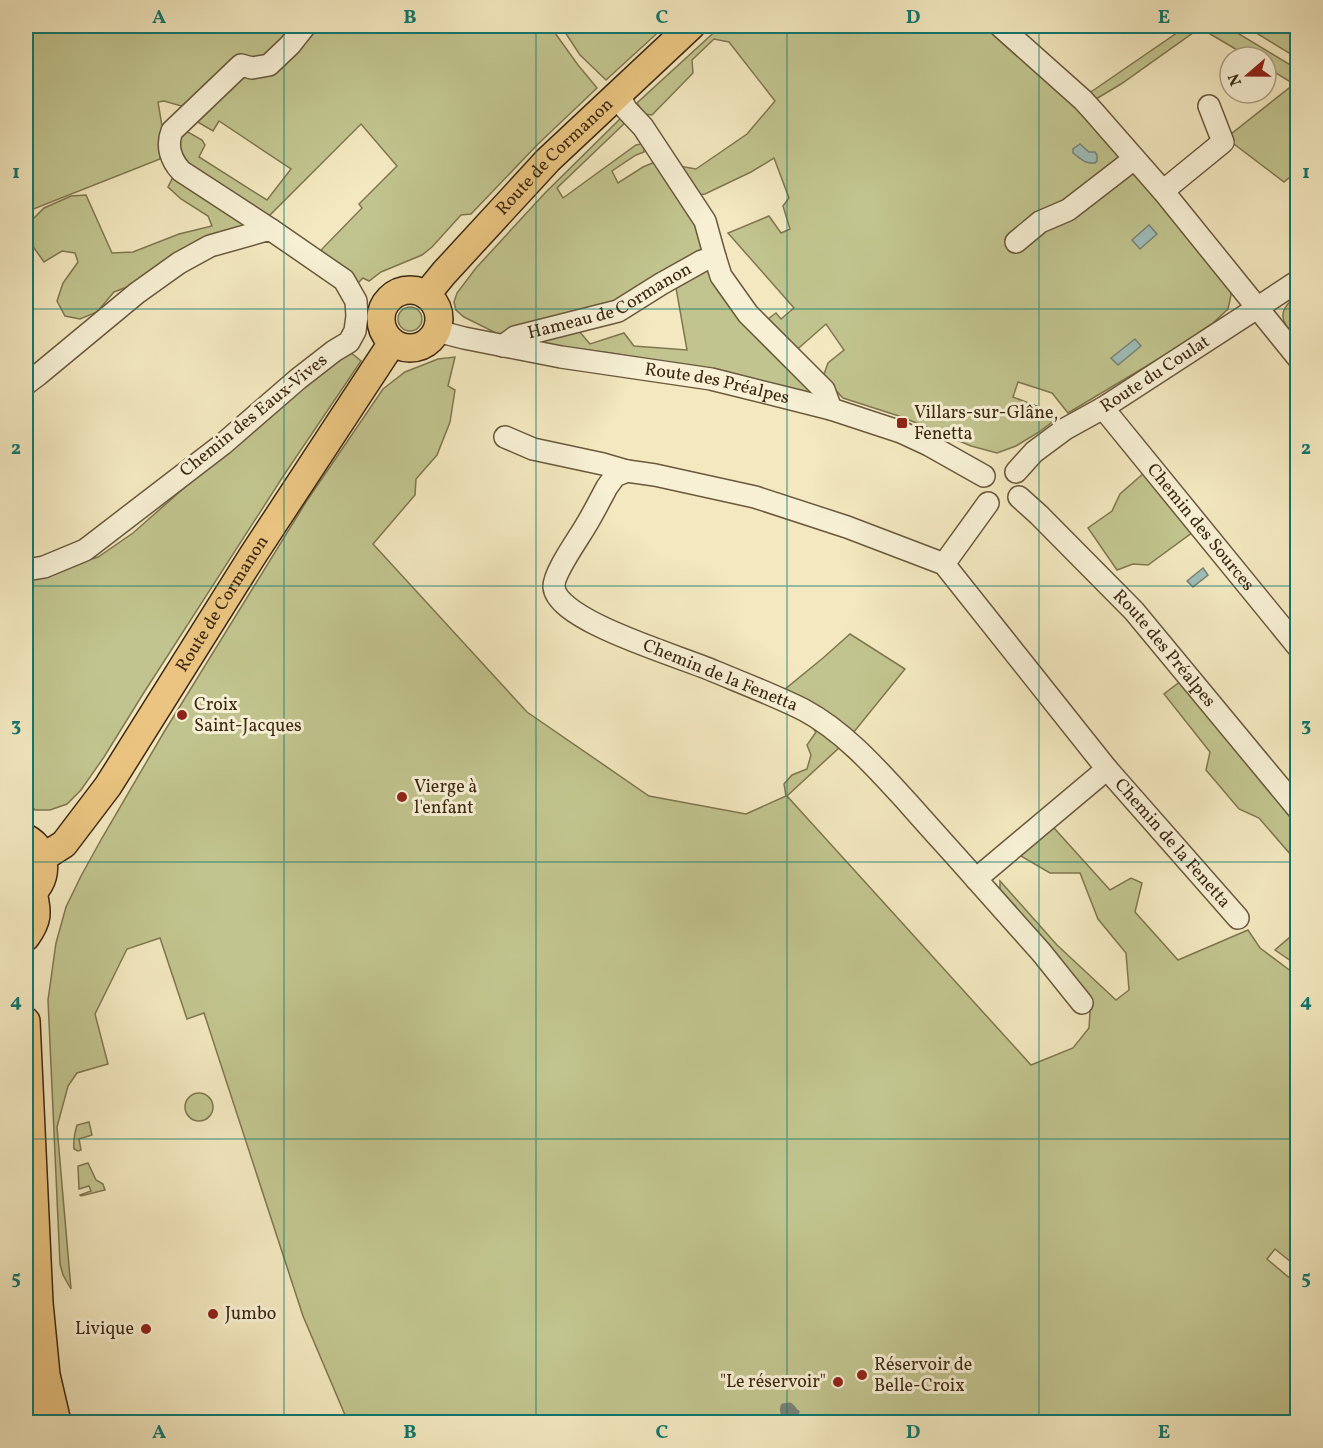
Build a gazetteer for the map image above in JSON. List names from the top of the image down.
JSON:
{
  "streets": {
    "main road": ["Route de Cormanon"],
    "street": [
      "Hameau de Cormanon",
      "Route du Coulat",
      "Route des Préalpes",
      "Chemin des Eaux-Vives",
      "Chemin des Sources",
      "Chemin de la Fenetta"
    ]
  },
  "crossings": [
    ["Route de Cormanon", "Hameau de Cormanon"],
    ["Route de Cormanon", "Route des Préalpes"],
    ["Hameau de Cormanon", "Route des Préalpes"],
    ["Route du Coulat", "Route des Préalpes"],
    ["Route du Coulat", "Chemin des Sources"]
  ],
  "places": {
    "transit": ["Villars-sur-Glâne, Fenetta"],
    "other": [
      "Croix Saint-Jacques",
      "Vierge à l'enfant",
      "Jumbo",
      "Livique",
      "Réservoir de Belle-Croix",
      "\"Le réservoir\""
    ]
  },
  "north": "left",
  "grid": {
    "columns": [
      "A",
      "B",
      "C",
      "D",
      "E"
    ],
    "rows": [
      "1",
      "2",
      "3",
      "4",
      "5"
    ]
  }
}
